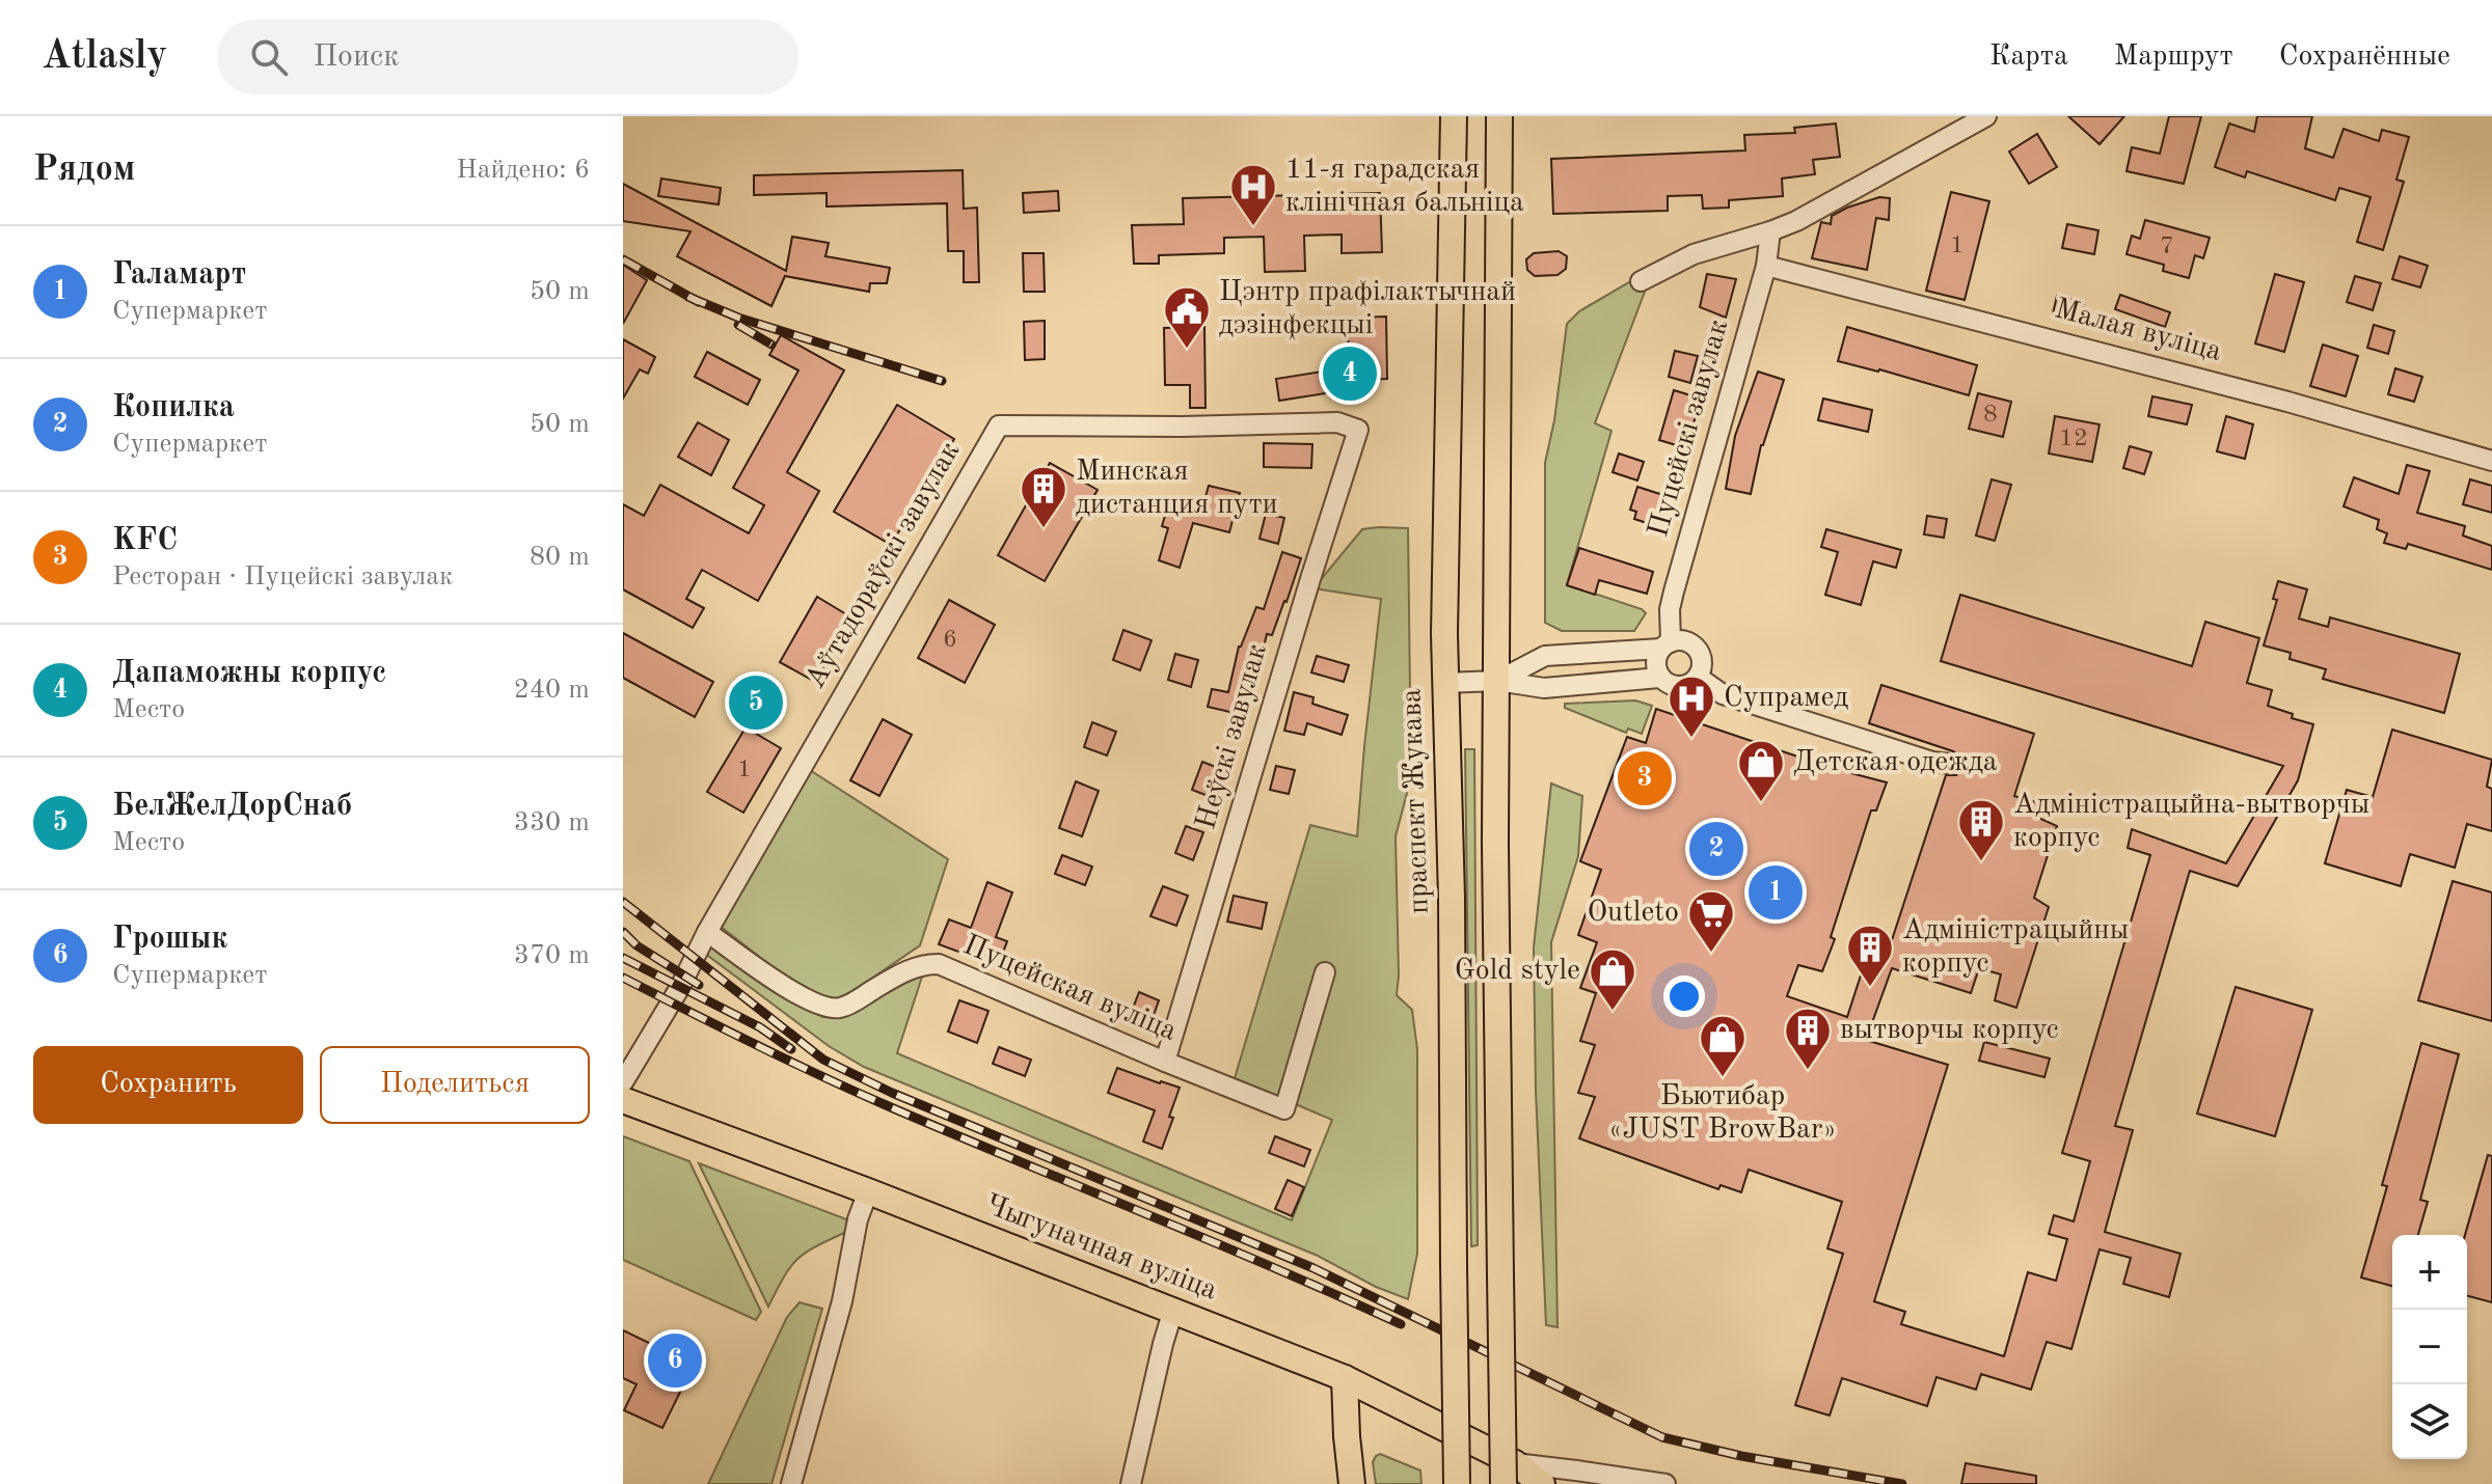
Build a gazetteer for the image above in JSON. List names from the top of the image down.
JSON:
{
  "streets": {
    "main road": ["праспект Жукава", "Чыгуначная вуліца"],
    "street": [
      "Малая вуліца",
      "Пуцейскі завулак",
      "Аўтадораўскі завулак",
      "Неўскі завулак",
      "Пуцейская вуліца"
    ]
  },
  "crossings": [
    ["Малая вуліца", "Пуцейскі завулак"],
    ["Аўтадораўскі завулак", "Неўскі завулак"],
    ["Аўтадораўскі завулак", "Пуцейская вуліца"],
    ["Неўскі завулак", "Пуцейская вуліца"]
  ],
  "places": {
    "hospital": ["11-я гарадская клінічная бальніца", "Супрамед"],
    "public building": ["Цэнтр прафілактычнай дэзінфекцыі"],
    "building": [
      "Минская дистанция пути",
      "Адміністрацыйна-вытворчы корпус",
      "Адміністрацыйны корпус",
      "вытворчы корпус"
    ],
    "shop": ["Детская одежда", "Gold style", "Бьютибар «JUST BrowBar»"],
    "supermarket": ["Outleto"]
  },
  "house_numbers": [
    "1",
    "7",
    "8",
    "12",
    "6",
    "1"
  ],
  "page": {
    "header": "Atlasly",
    "search": "Поиск",
    "nav": ["Карта", "Маршрут", "Сохранённые"],
    "heading": ["Рядом", "Найдено: 6"],
    "list": [
      {
        "mark": "1",
        "name": "Галамарт",
        "note": "Супермаркет",
        "value": "50 m"
      },
      {
        "mark": "2",
        "name": "Копилка",
        "note": "Супермаркет",
        "value": "50 m"
      },
      {
        "mark": "3",
        "name": "KFC",
        "note": "Ресторан · Пуцейскі завулак",
        "value": "80 m"
      },
      {
        "mark": "4",
        "name": "Дапаможны корпус",
        "note": "Место",
        "value": "240 m"
      },
      {
        "mark": "5",
        "name": "БелЖелДорСнаб",
        "note": "Место",
        "value": "330 m"
      },
      {
        "mark": "6",
        "name": "Грошык",
        "note": "Супермаркет",
        "value": "370 m"
      }
    ],
    "pins": [
      "4",
      "5",
      "3",
      "2",
      "1",
      "6"
    ],
    "buttons": ["Сохранить", "Поделиться"],
    "map_buttons": ["+", "−"]
  }
}
